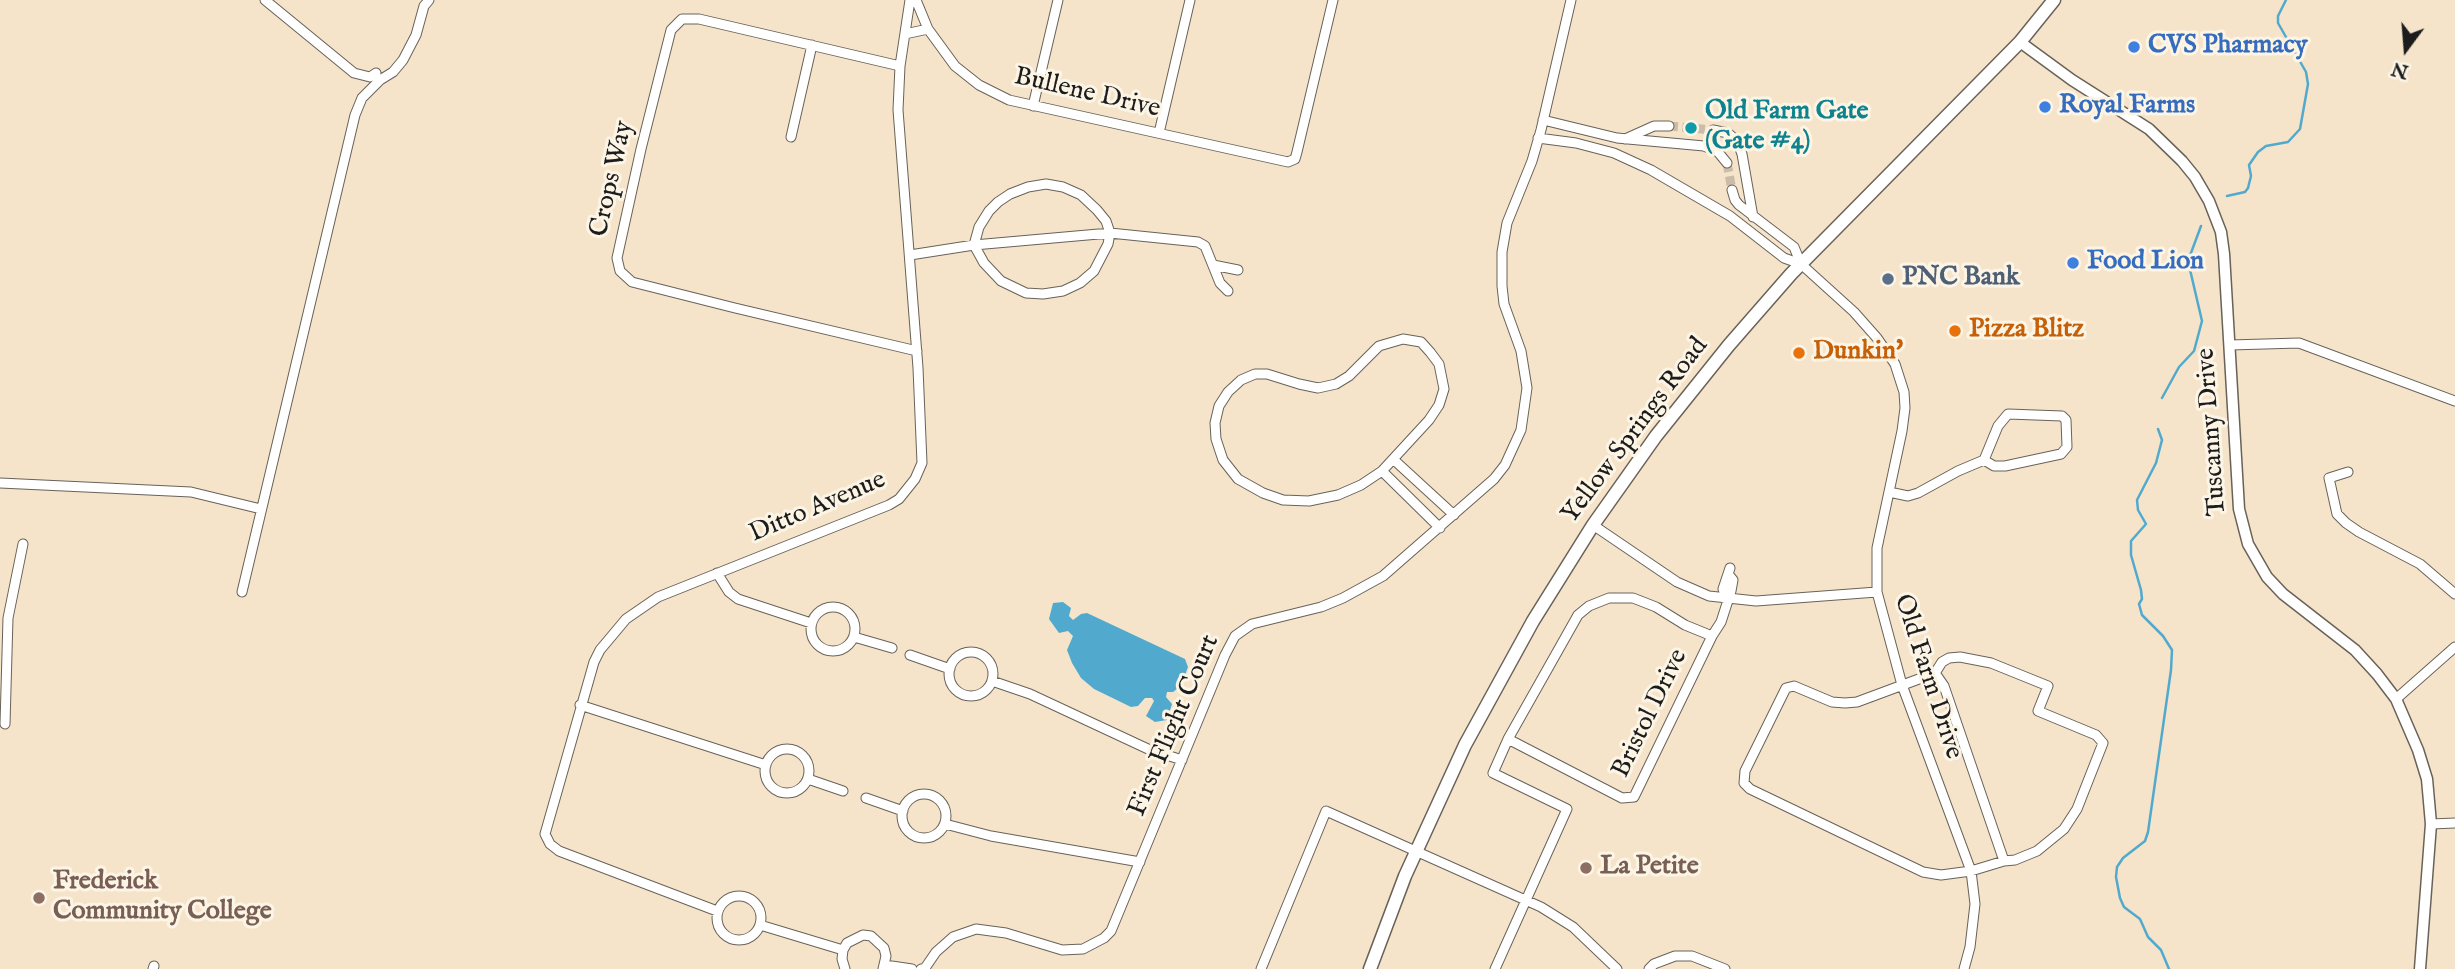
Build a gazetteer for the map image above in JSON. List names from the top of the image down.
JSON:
{
  "streets": {
    "main road": ["Yellow Springs Road"],
    "street": [
      "Bullene Drive",
      "Crops Way",
      "Tuscanny Drive",
      "Ditto Avenue",
      "Old Farm Drive",
      "Bristol Drive",
      "First Flight Court"
    ]
  },
  "crossings": [
    ["Crops Way", "Ditto Avenue"],
    ["Yellow Springs Road", "Tuscanny Drive"],
    ["Yellow Springs Road", "Old Farm Drive"]
  ],
  "places": [
    "CVS Pharmacy",
    "Royal Farms",
    "Old Farm Gate (Gate #4)",
    "Food Lion",
    "PNC Bank",
    "Pizza Blitz",
    "Dunkin'",
    "La Petite",
    "Frederick Community College"
  ],
  "north": "bottom"
}
